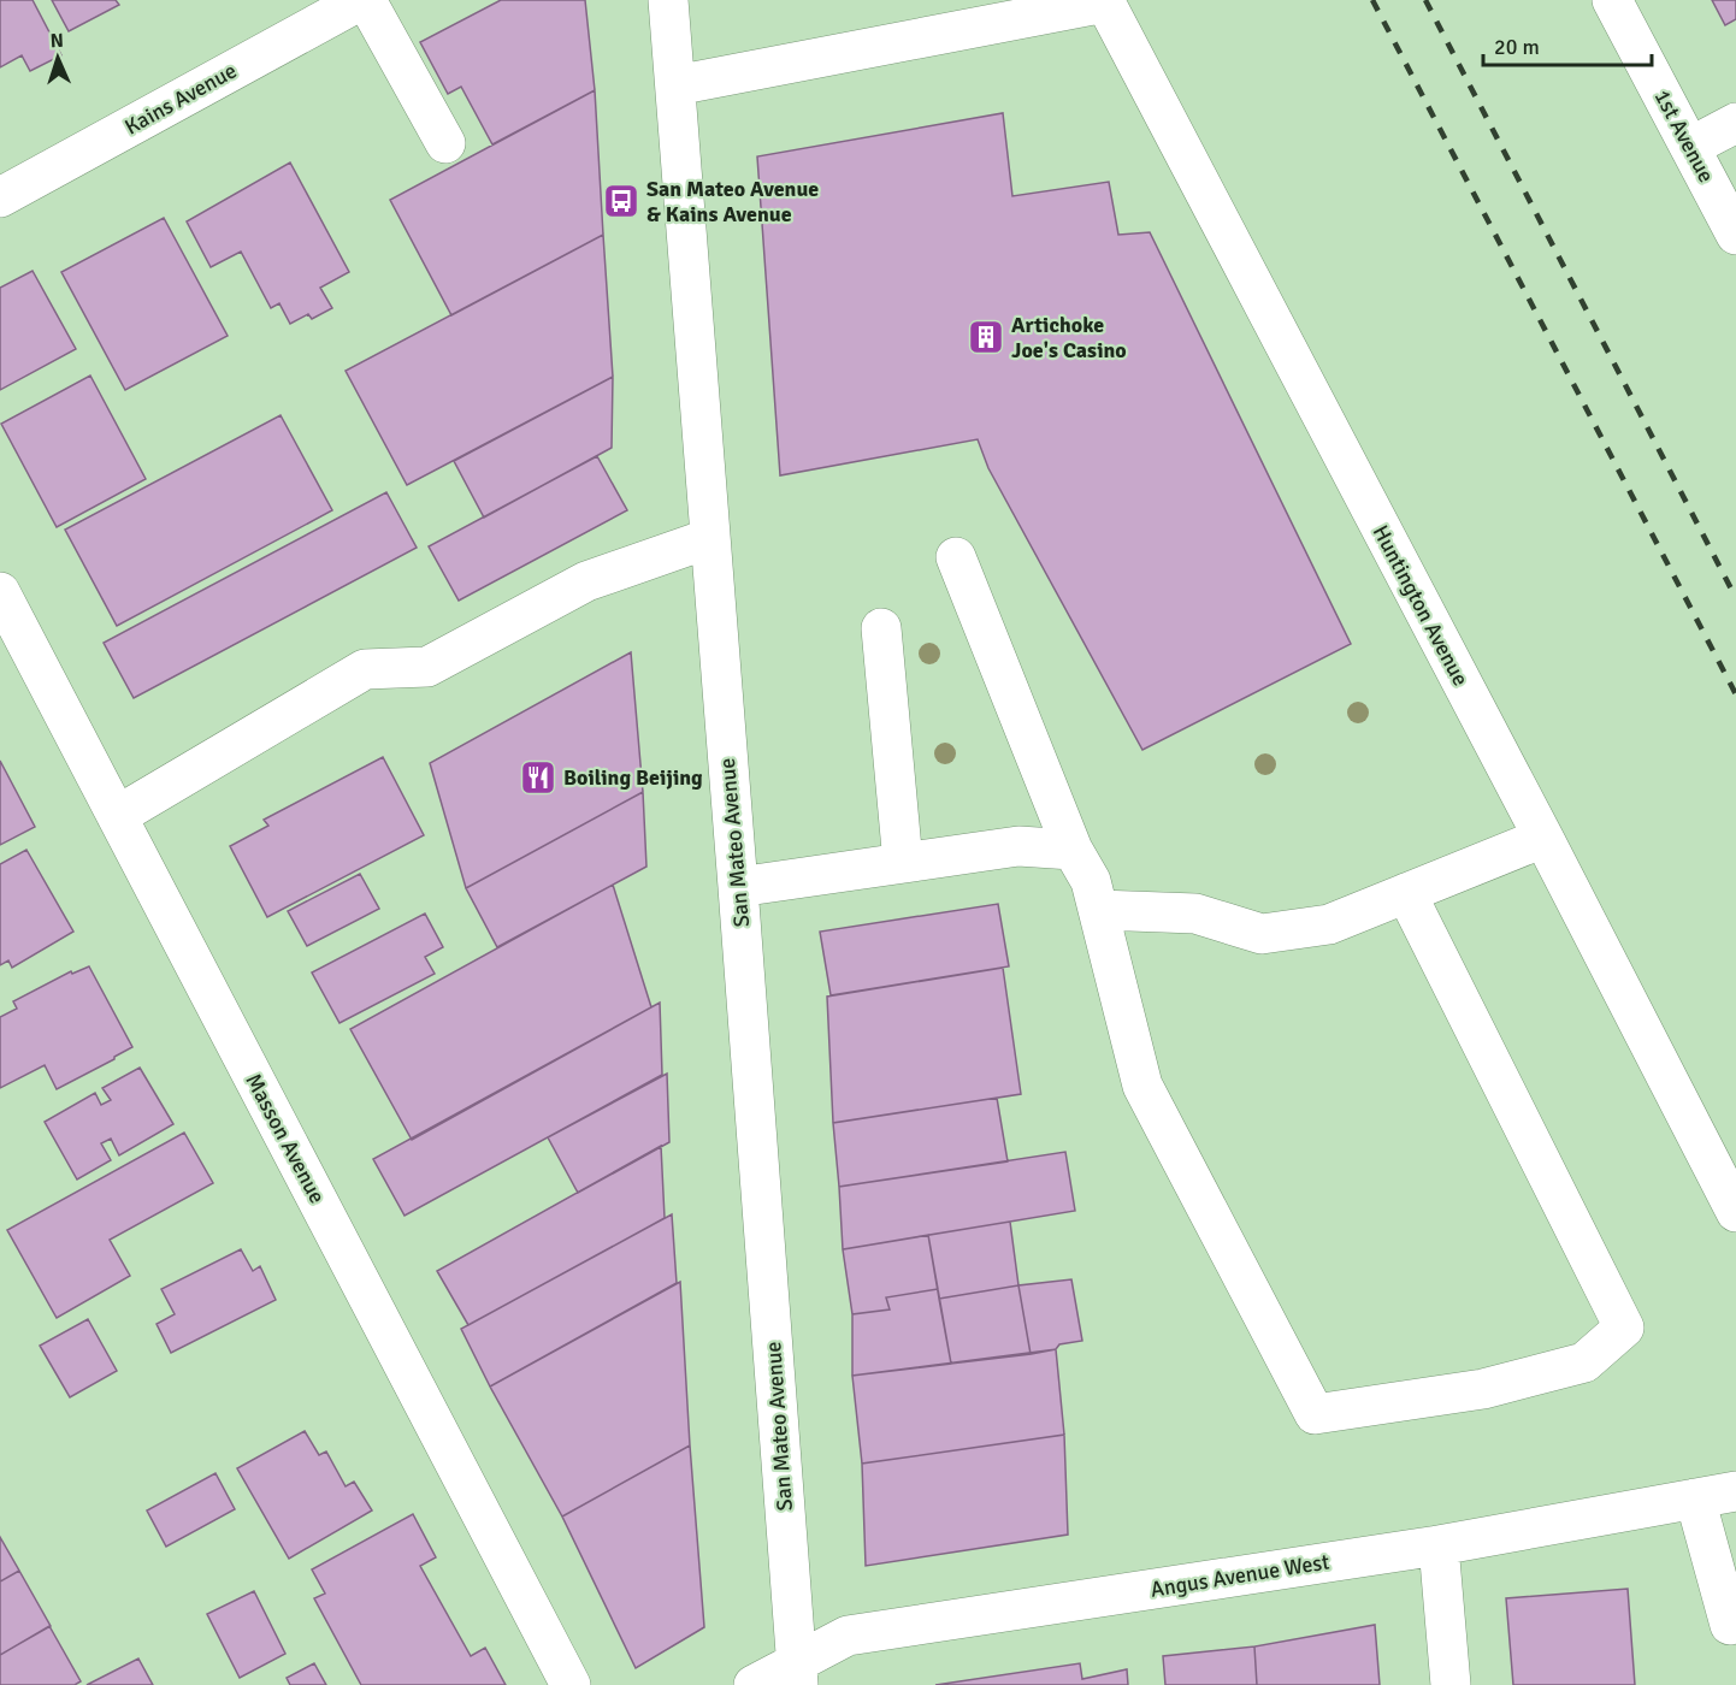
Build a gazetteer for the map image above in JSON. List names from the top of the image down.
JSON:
{
  "streets": {
    "street": [
      "Kains Avenue",
      "1st Avenue",
      "Huntington Avenue",
      "San Mateo Avenue",
      "Masson Avenue",
      "Angus Avenue West"
    ]
  },
  "crossings": [
    ["San Mateo Avenue", "Angus Avenue West"]
  ],
  "places": {
    "bus stop": ["San Mateo Avenue & Kains Avenue"],
    "building": ["Artichoke Joe's Casino"],
    "restaurant": ["Boiling Beijing"]
  },
  "scale_bar": "20 m",
  "north": "top"
}
